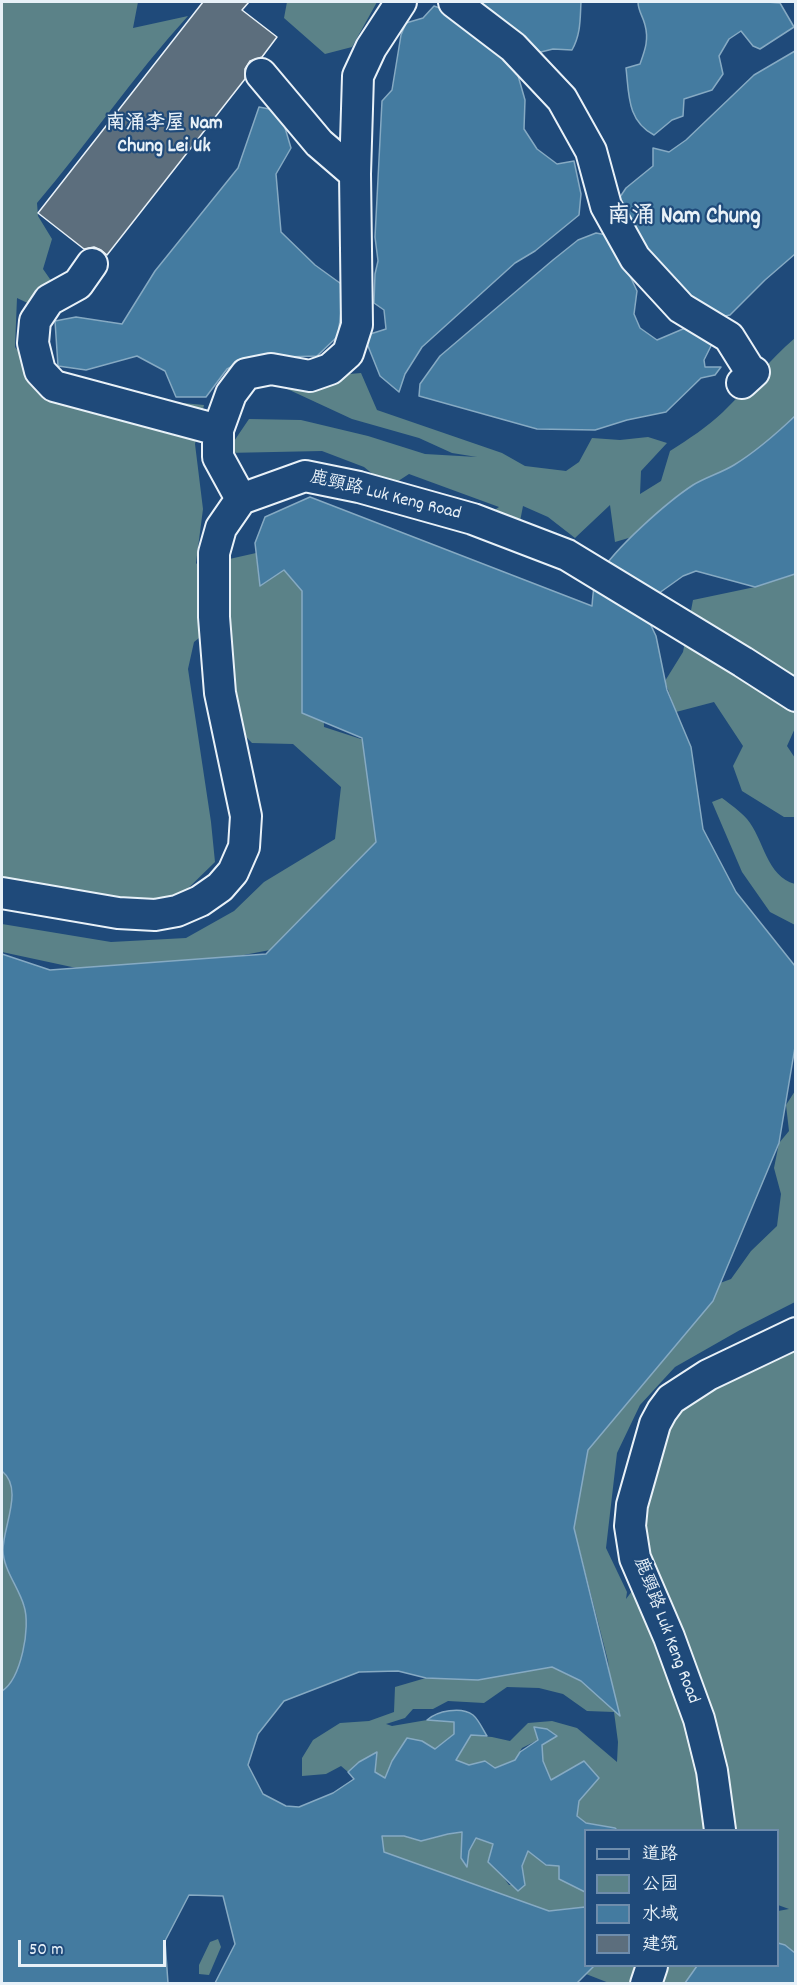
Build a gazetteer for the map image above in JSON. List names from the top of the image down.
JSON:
{
  "streets": {
    "street": ["鹿頸路 Luk Keng Road"]
  },
  "districts": ["南涌李屋 Nam Chung Lei Uk", "南涌 Nam Chung"],
  "legend": [
    "道路",
    "公园",
    "水域",
    "建筑"
  ],
  "scale_bar": "50 m"
}
